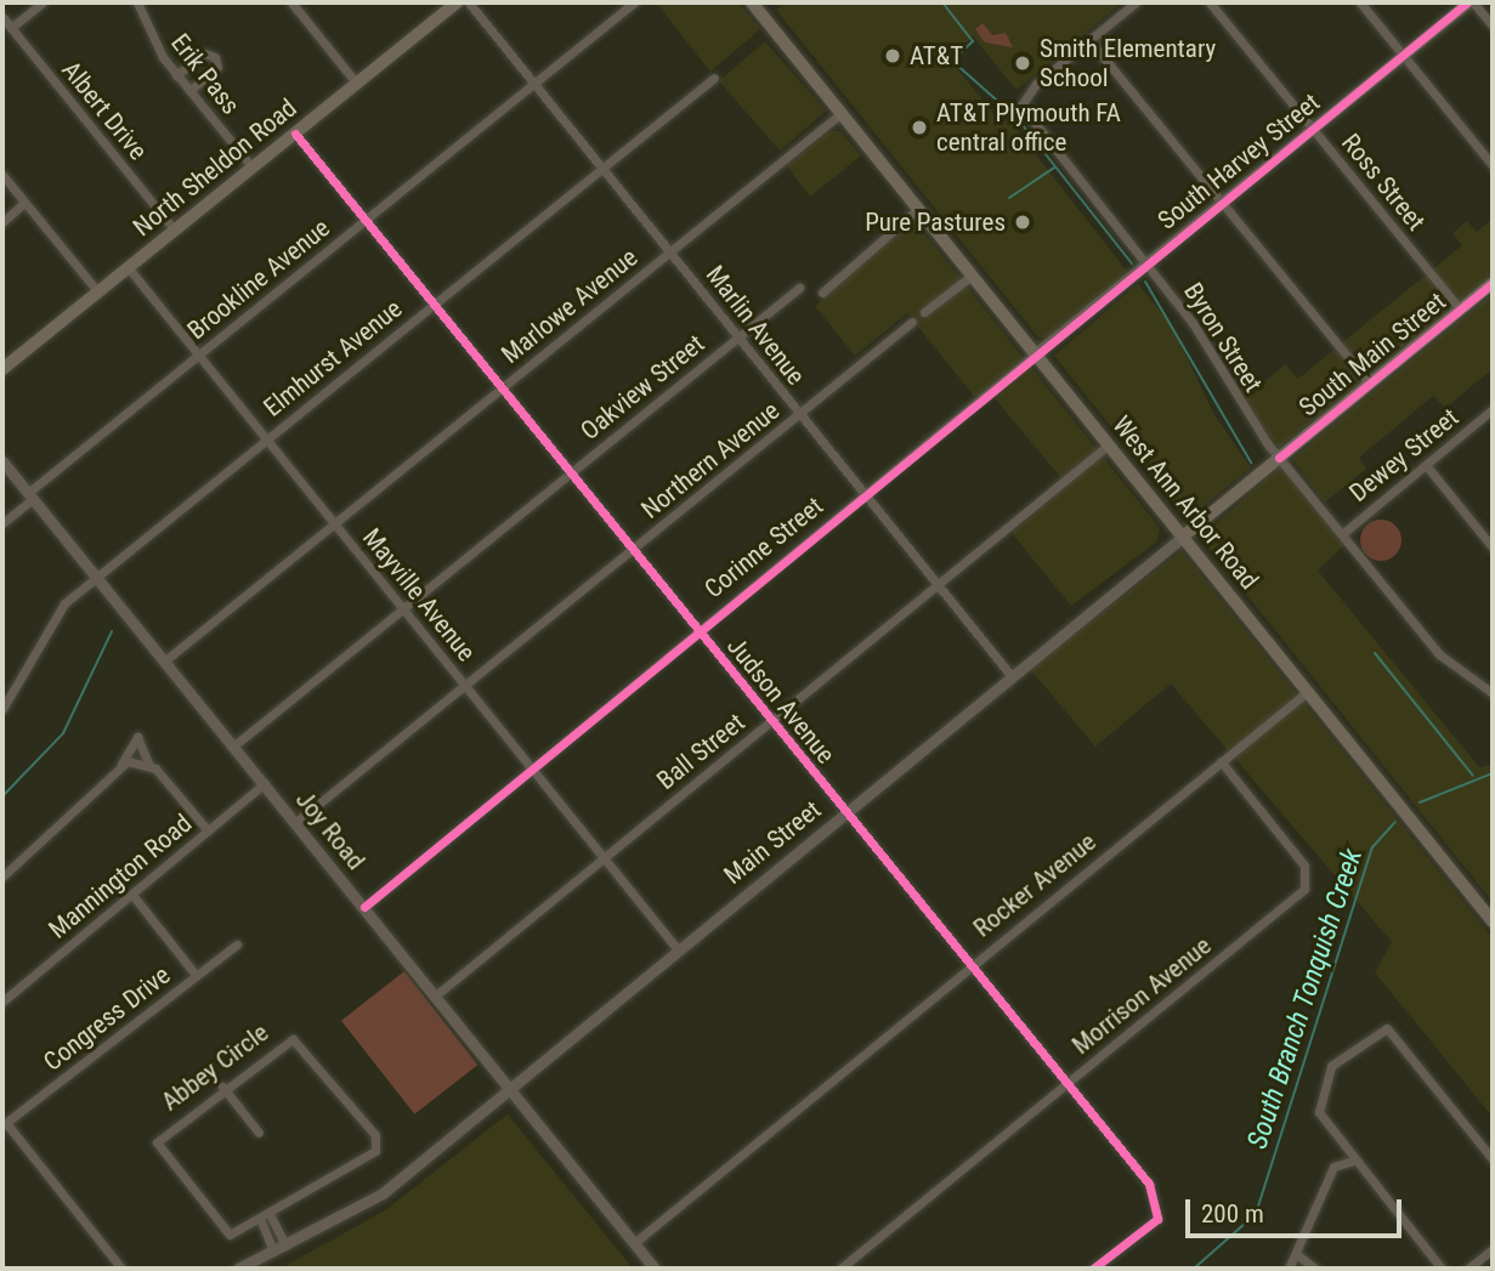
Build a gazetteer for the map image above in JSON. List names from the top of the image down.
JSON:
{
  "streets": {
    "main road": ["North Sheldon Road", "South Main Street", "West Ann Arbor Road"],
    "street": [
      "Erik Pass",
      "Albert Drive",
      "South Harvey Street",
      "Ross Street",
      "Brookline Avenue",
      "Marlowe Avenue",
      "Marlin Avenue",
      "Byron Street",
      "Elmhurst Avenue",
      "Oakview Street",
      "Dewey Street",
      "Northern Avenue",
      "Corinne Street",
      "Mayville Avenue",
      "Judson Avenue",
      "Ball Street",
      "Joy Road",
      "Main Street",
      "Mannington Road",
      "Rocker Avenue",
      "Morrison Avenue",
      "Congress Drive",
      "Abbey Circle"
    ]
  },
  "crossings": [
    ["Erik Pass", "North Sheldon Road"],
    ["Albert Drive", "North Sheldon Road"],
    ["South Harvey Street", "Ross Street"],
    ["South Harvey Street", "Byron Street"],
    ["South Harvey Street", "West Ann Arbor Road"],
    ["South Harvey Street", "Corinne Street"],
    ["North Sheldon Road", "Mayville Avenue"],
    ["North Sheldon Road", "Judson Avenue"],
    ["Ross Street", "South Main Street"],
    ["Brookline Avenue", "Marlin Avenue"],
    ["Brookline Avenue", "Mayville Avenue"],
    ["Brookline Avenue", "Judson Avenue"],
    ["Brookline Avenue", "Joy Road"],
    ["Marlowe Avenue", "Marlin Avenue"],
    ["Marlowe Avenue", "West Ann Arbor Road"],
    ["Marlowe Avenue", "Mayville Avenue"],
    ["Marlowe Avenue", "Judson Avenue"],
    ["Marlowe Avenue", "Joy Road"],
    ["Marlin Avenue", "Elmhurst Avenue"],
    ["Marlin Avenue", "Oakview Street"],
    ["Marlin Avenue", "Northern Avenue"],
    ["Marlin Avenue", "Corinne Street"],
    ["Marlin Avenue", "Ball Street"],
    ["Marlin Avenue", "Main Street"],
    ["Byron Street", "South Main Street"],
    ["Byron Street", "Dewey Street"],
    ["South Main Street", "West Ann Arbor Road"],
    ["South Main Street", "Main Street"],
    ["Elmhurst Avenue", "Mayville Avenue"],
    ["Elmhurst Avenue", "Judson Avenue"],
    ["Elmhurst Avenue", "Joy Road"],
    ["Oakview Street", "Mayville Avenue"],
    ["Oakview Street", "Judson Avenue"],
    ["Oakview Street", "Joy Road"],
    ["Northern Avenue", "Mayville Avenue"],
    ["Northern Avenue", "Judson Avenue"],
    ["Northern Avenue", "Joy Road"],
    ["West Ann Arbor Road", "Corinne Street"],
    ["West Ann Arbor Road", "Ball Street"],
    ["West Ann Arbor Road", "Main Street"],
    ["West Ann Arbor Road", "Rocker Avenue"],
    ["Corinne Street", "Mayville Avenue"],
    ["Corinne Street", "Judson Avenue"],
    ["Corinne Street", "Joy Road"],
    ["Mayville Avenue", "Ball Street"],
    ["Mayville Avenue", "Main Street"],
    ["Judson Avenue", "Ball Street"],
    ["Judson Avenue", "Main Street"],
    ["Judson Avenue", "Rocker Avenue"],
    ["Judson Avenue", "Morrison Avenue"],
    ["Ball Street", "Joy Road"],
    ["Joy Road", "Main Street"],
    ["Joy Road", "Mannington Road"],
    ["Joy Road", "Rocker Avenue"],
    ["Rocker Avenue", "Morrison Avenue"]
  ],
  "water": ["South Branch Tonquish Creek"],
  "places": [
    "AT&T",
    "Smith Elementary School",
    "AT&T Plymouth FA central office",
    "Pure Pastures"
  ],
  "scale_bar": "200 m"
}
